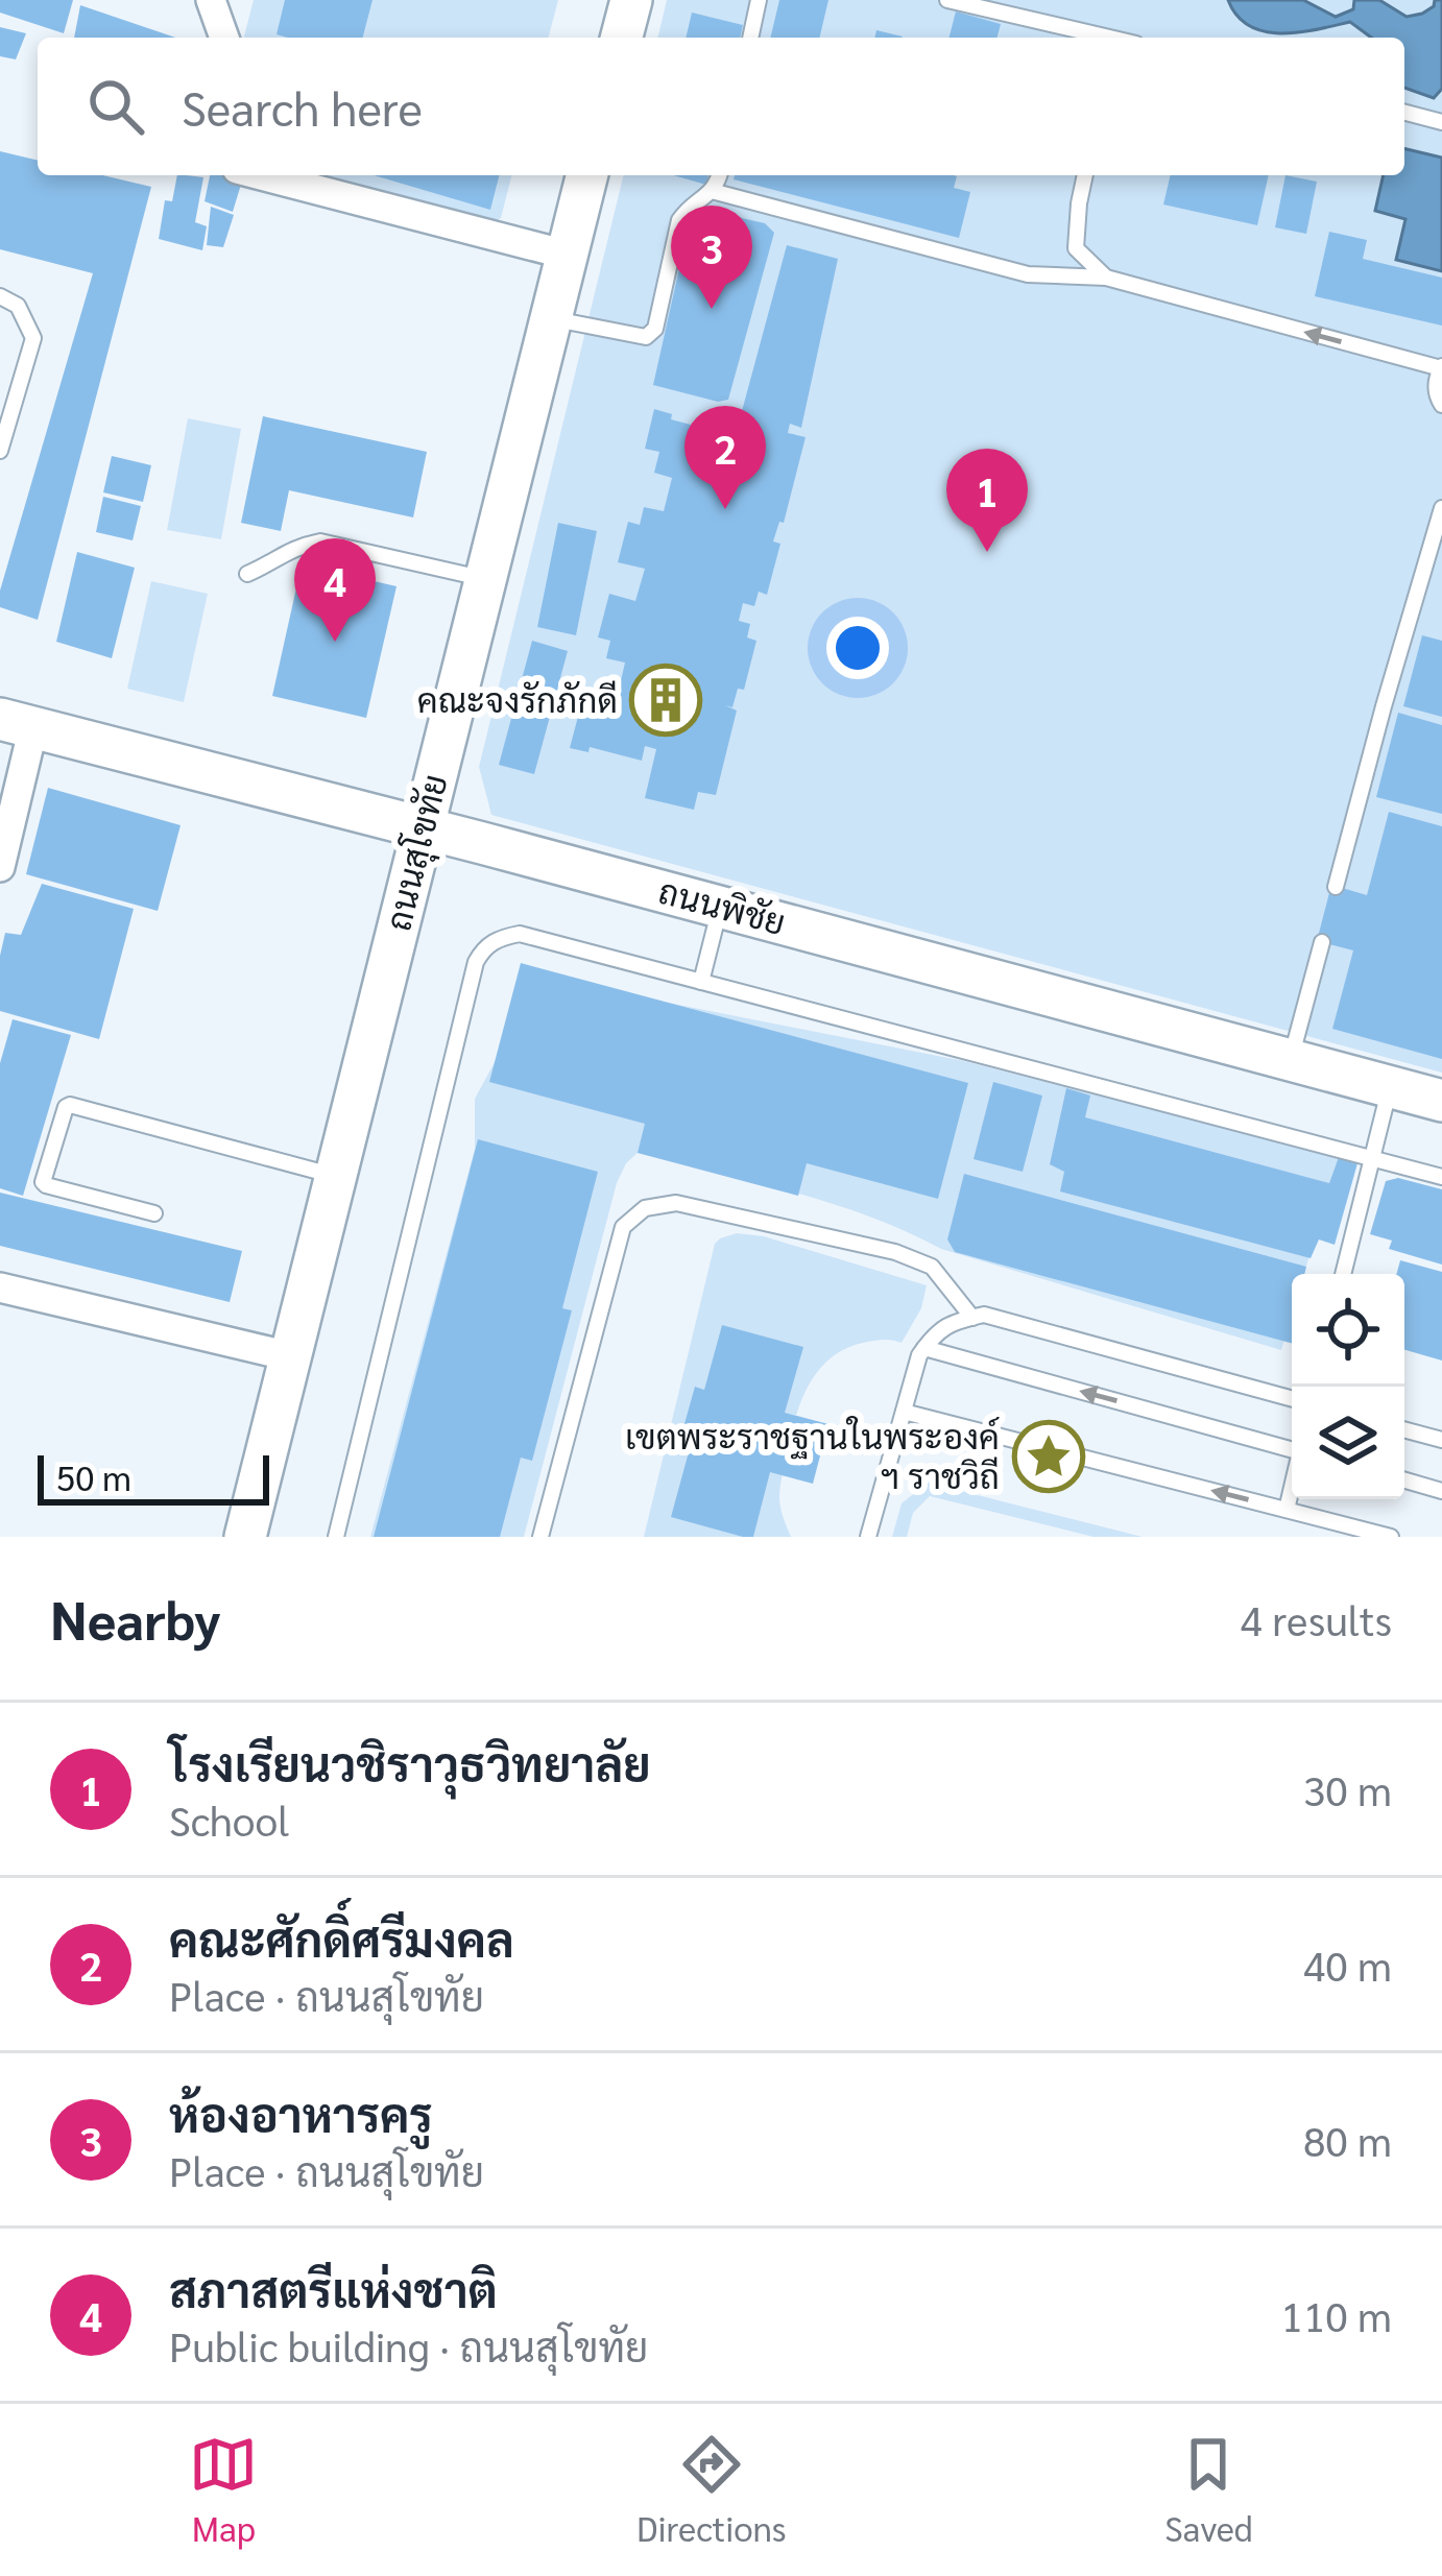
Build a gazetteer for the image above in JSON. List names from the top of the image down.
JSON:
{
  "streets": {
    "street": ["ถนนสุโขทัย", "ถนนพิชัย"]
  },
  "crossings": [
    ["ถนนสุโขทัย", "ถนนพิชัย"]
  ],
  "places": {
    "building": ["คณะจงรักภักดี"],
    "place": ["เขตพระราชฐานในพระองค์ ฯ ราชวิถี"]
  },
  "scale_bar": "50 m",
  "page": {
    "search": "Search here",
    "pins": [
      "3",
      "2",
      "1",
      "4"
    ],
    "scale": "50 m",
    "heading": ["Nearby", "4 results"],
    "list": [
      {
        "mark": "1",
        "name": "โรงเรียนวชิราวุธวิทยาลัย",
        "note": "School",
        "value": "30 m"
      },
      {
        "mark": "2",
        "name": "คณะศักดิ์ศรีมงคล",
        "note": "Place · ถนนสุโขทัย",
        "value": "40 m"
      },
      {
        "mark": "3",
        "name": "ห้องอาหารครู",
        "note": "Place · ถนนสุโขทัย",
        "value": "80 m"
      },
      {
        "mark": "4",
        "name": "สภาสตรีแห่งชาติ",
        "note": "Public building · ถนนสุโขทัย",
        "value": "110 m"
      }
    ],
    "nav": ["Map", "Directions", "Saved"]
  }
}
